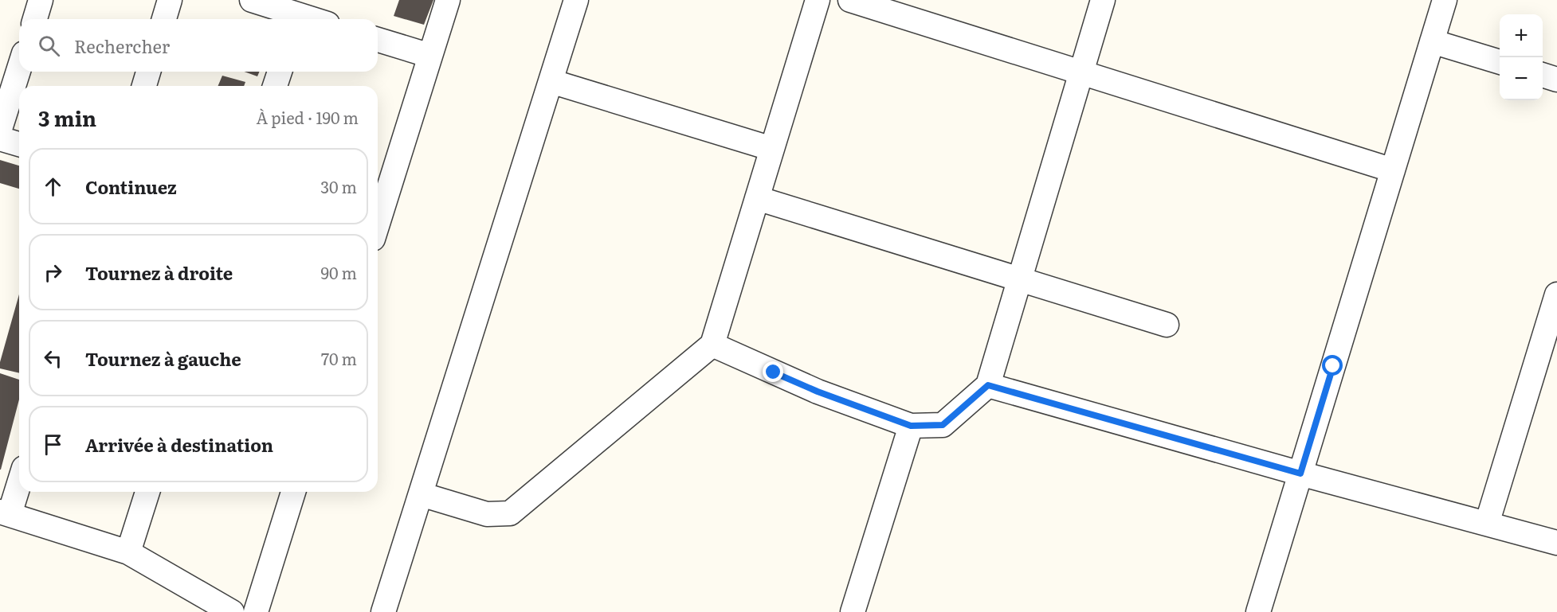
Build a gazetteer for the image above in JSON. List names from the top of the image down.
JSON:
{
  "page": {
    "map_buttons": ["+", "−"],
    "search": "Rechercher",
    "heading": ["3 min", "À pied · 190 m"],
    "list": [
      ["Continuez", "30 m"],
      ["Tournez à droite", "90 m"],
      ["Tournez à gauche", "70 m"],
      "Arrivée à destination"
    ]
  }
}
